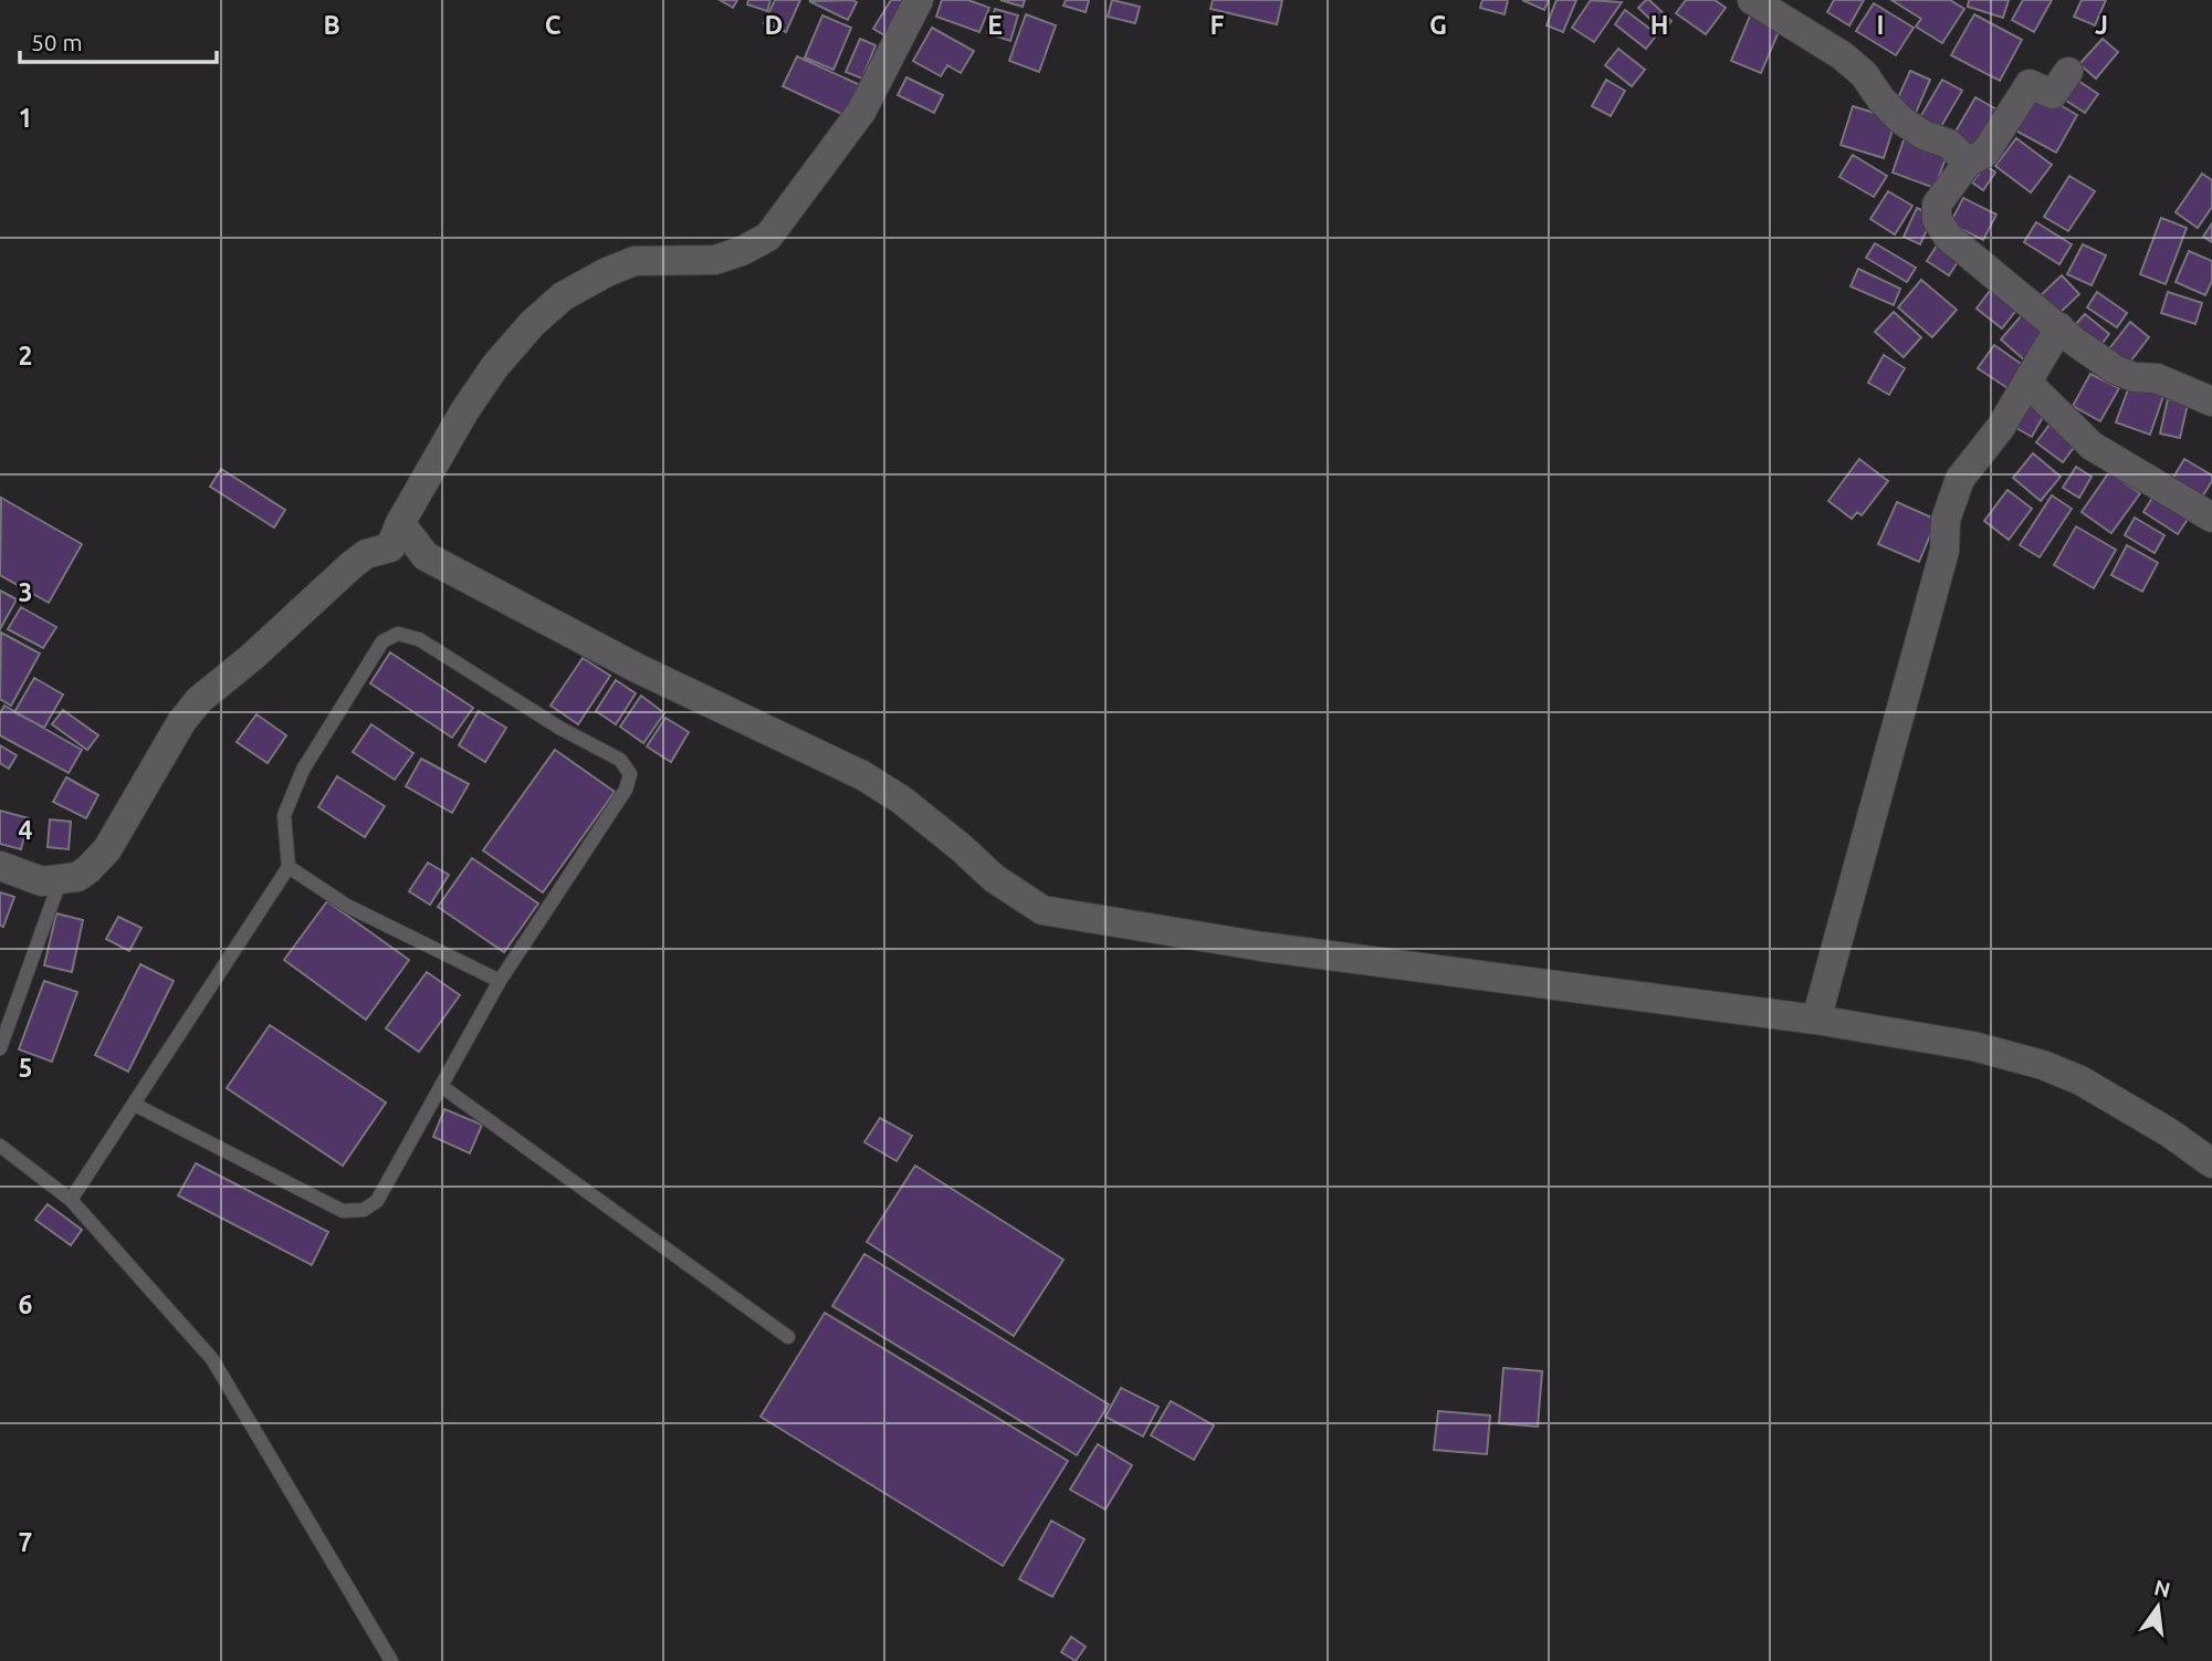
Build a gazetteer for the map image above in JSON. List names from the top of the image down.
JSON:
{
  "scale_bar": "50 m",
  "north": "top",
  "grid": {
    "columns": [
      "B",
      "C",
      "D",
      "E",
      "F",
      "G",
      "H",
      "I",
      "J"
    ],
    "rows": [
      "1",
      "2",
      "3",
      "4",
      "5",
      "6",
      "7"
    ]
  }
}
